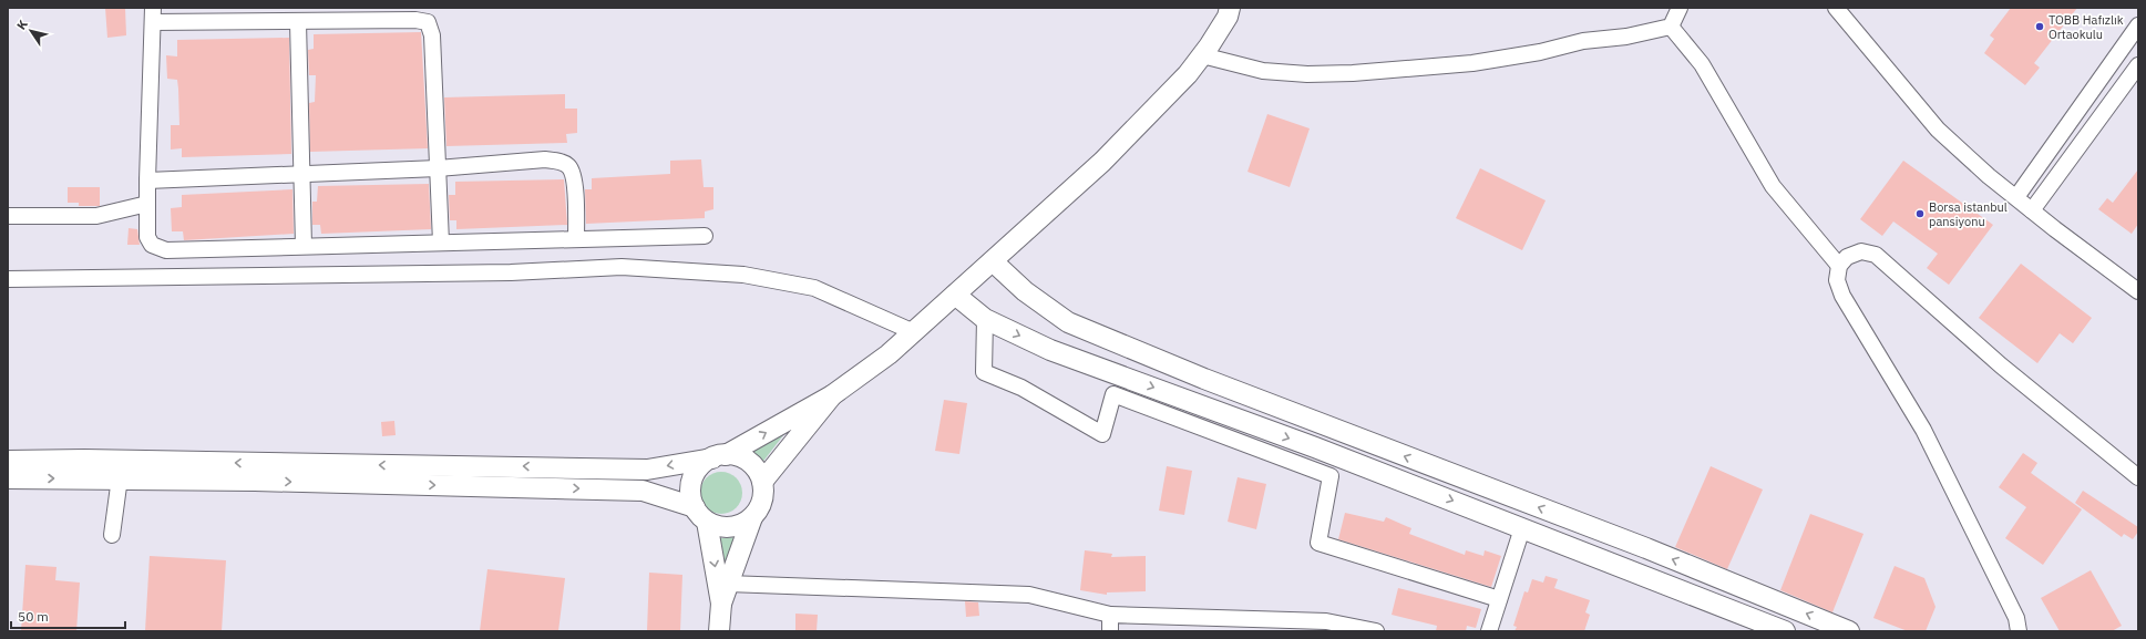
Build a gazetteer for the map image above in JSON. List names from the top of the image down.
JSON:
{
  "places": ["TOBB Hafızlık Ortaokulu", "Borsa istanbul pansiyonu"],
  "scale_bar": "50 m",
  "north": "top left"
}
